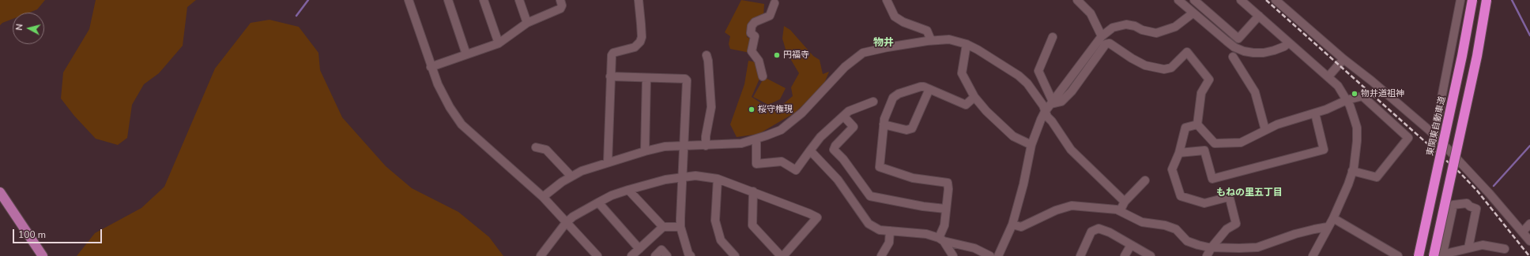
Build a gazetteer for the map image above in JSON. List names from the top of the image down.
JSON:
{
  "streets": {
    "highway": ["東関東自動車道"]
  },
  "districts": ["物井", "もねの里五丁目"],
  "places": ["円福寺", "物井道祖神", "桜守権現"],
  "scale_bar": "100 m",
  "north": "left"
}
